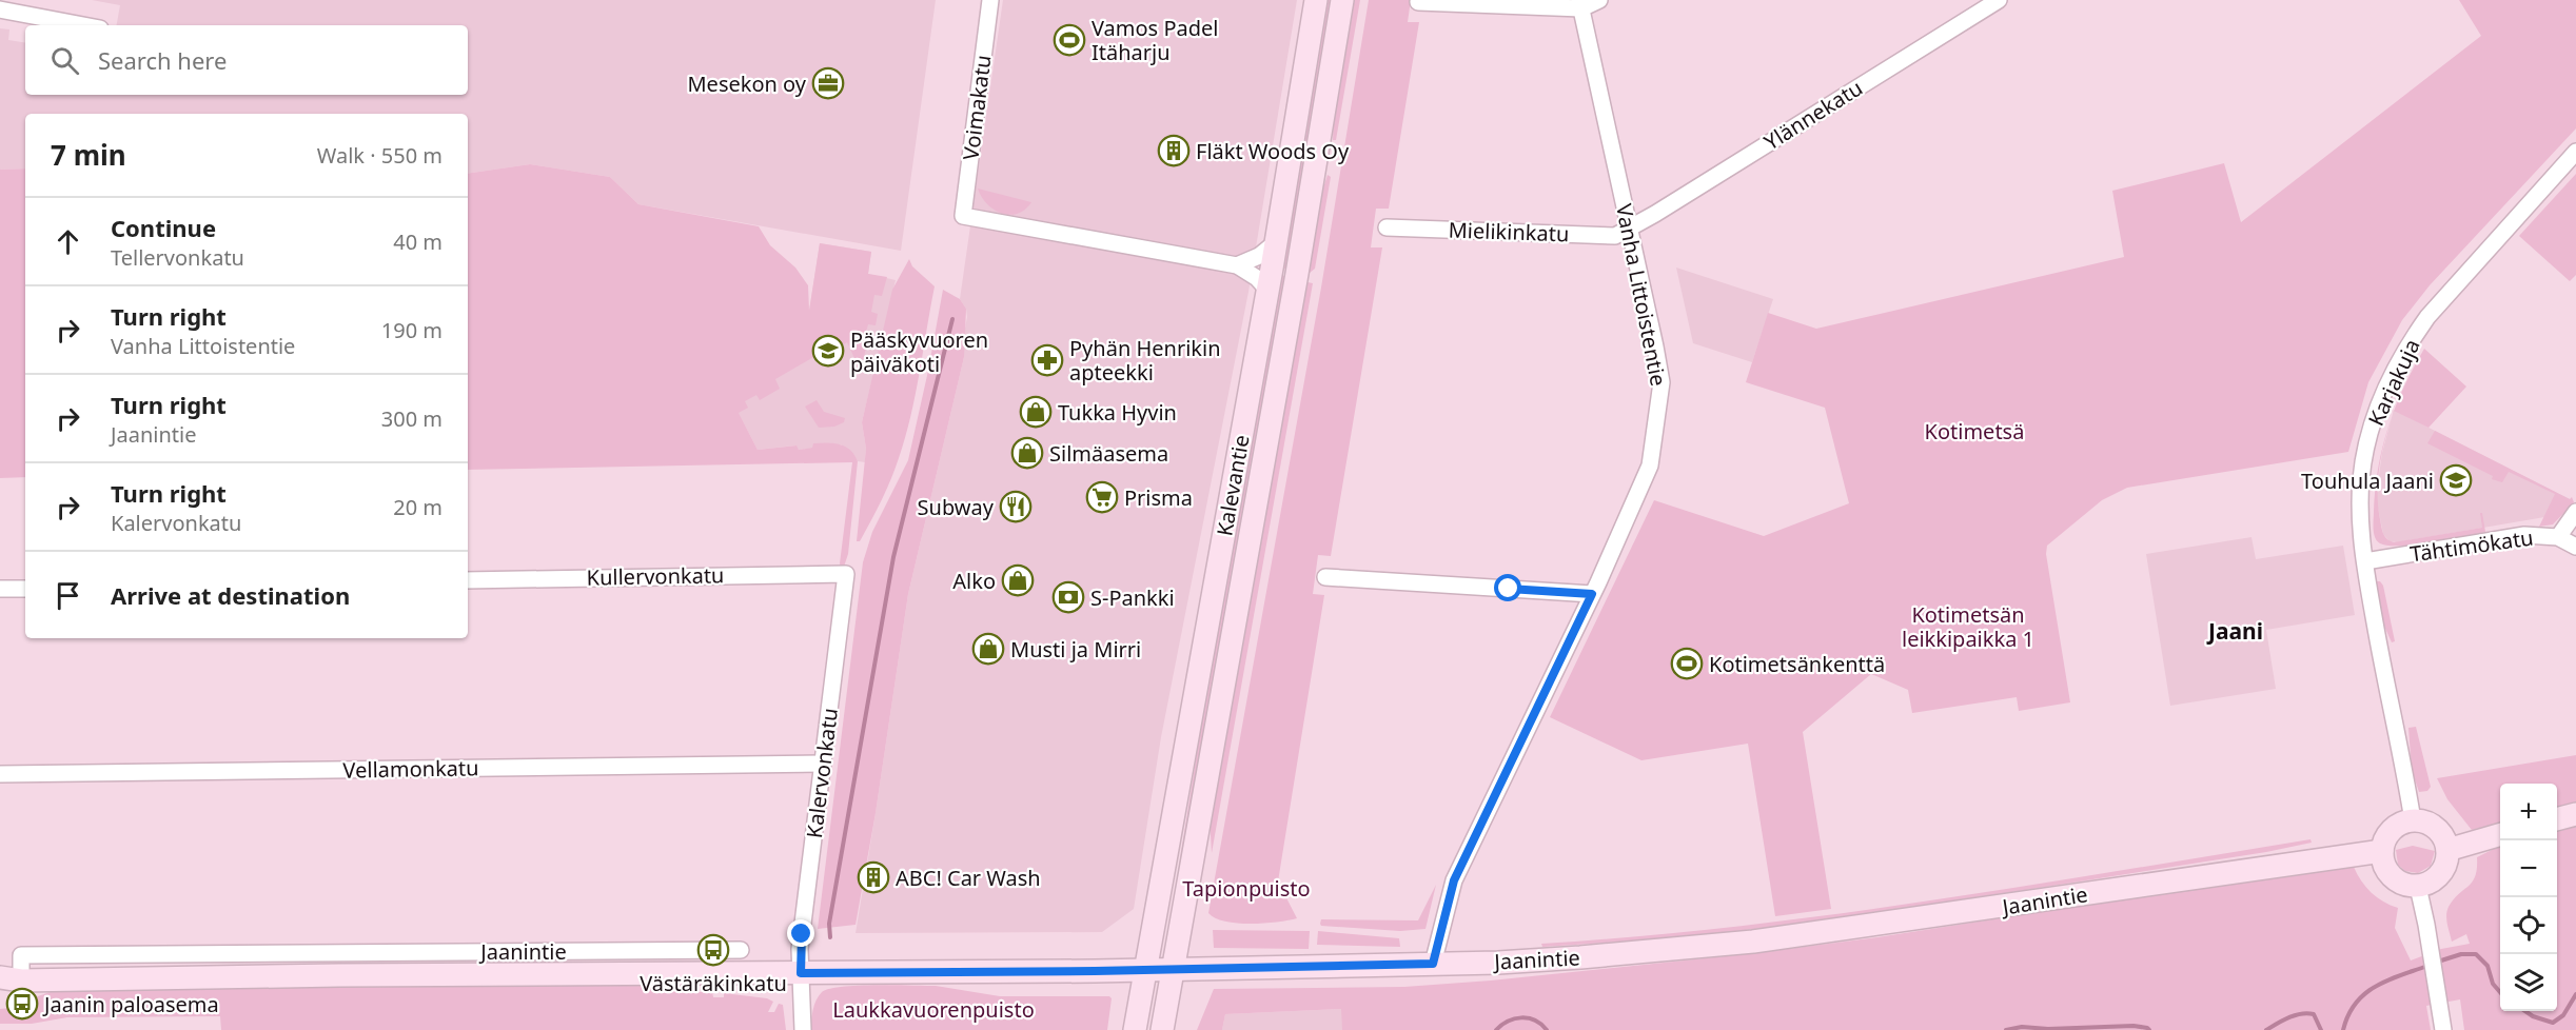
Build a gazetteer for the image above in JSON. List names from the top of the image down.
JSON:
{
  "streets": {
    "main road": ["Kalevantie", "Jaanintie"],
    "street": [
      "Voimakatu",
      "Ylännekatu",
      "Mielikinkatu",
      "Vanha Littoistentie",
      "Karjakuja",
      "Tähtimökatu",
      "Kullervonkatu",
      "Vellamonkatu",
      "Kalervonkatu"
    ]
  },
  "crossings": [
    ["Ylännekatu", "Mielikinkatu"],
    ["Ylännekatu", "Vanha Littoistentie"],
    ["Mielikinkatu", "Vanha Littoistentie"],
    ["Vanha Littoistentie", "Jaanintie"],
    ["Karjakuja", "Tähtimökatu"],
    ["Karjakuja", "Jaanintie"],
    ["Kalevantie", "Jaanintie"],
    ["Kullervonkatu", "Kalervonkatu"],
    ["Vellamonkatu", "Kalervonkatu"],
    ["Kalervonkatu", "Jaanintie"]
  ],
  "districts": ["Jaani"],
  "parks": [
    "Kotimetsä",
    "Kotimetsän leikkipaikka 1",
    "Tapionpuisto",
    "Laukkavuorenpuisto"
  ],
  "places": {
    "sports": ["Vamos Padel Itäharju", "Kotimetsänkenttä"],
    "office": ["Mesekon oy"],
    "building": ["Fläkt Woods Oy", "ABC! Car Wash"],
    "school or university": ["Pääskyvuoren päiväkoti", "Touhula Jaani"],
    "pharmacy": ["Pyhän Henrikin apteekki"],
    "shop": [
      "Tukka Hyvin",
      "Silmäasema",
      "Alko",
      "Musti ja Mirri"
    ],
    "supermarket": ["Prisma"],
    "restaurant": ["Subway"],
    "bank": ["S-Pankki"],
    "bus stop": ["Västäräkinkatu", "Jaanin paloasema"]
  },
  "page": {
    "search": "Search here",
    "heading": ["7 min", "Walk · 550 m"],
    "list": [
      ["Continue", "Tellervonkatu", "40 m"],
      ["Turn right", "Vanha Littoistentie", "190 m"],
      ["Turn right", "Jaanintie", "300 m"],
      ["Turn right", "Kalervonkatu", "20 m"],
      "Arrive at destination"
    ],
    "map_buttons": ["+", "−"]
  }
}
